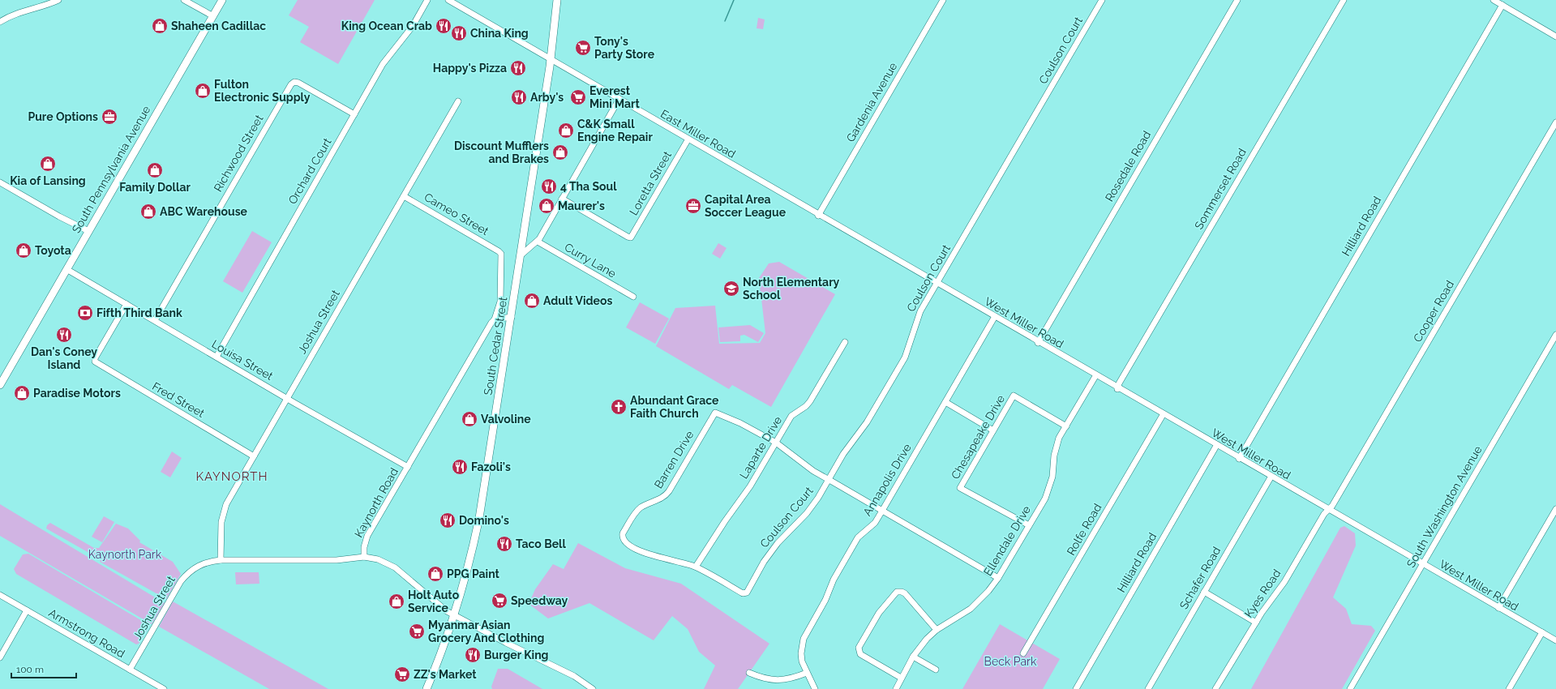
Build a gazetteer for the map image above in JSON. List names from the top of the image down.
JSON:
{
  "streets": {
    "main road": ["South Pennsylvania Avenue", "South Cedar Street"],
    "street": [
      "Coulson Court",
      "Gardenia Avenue",
      "East Miller Road",
      "Richwood Street",
      "Rosedale Road",
      "Orchard Court",
      "Loretta Street",
      "Sommerset Road",
      "Cameo Street",
      "Hilliard Road",
      "Curry Lane",
      "Cooper Road",
      "Joshua Street",
      "West Miller Road",
      "Louisa Street",
      "Fred Street",
      "Chesapeake Drive",
      "Laparte Drive",
      "Barren Drive",
      "Annapolis Drive",
      "Kaynorth Road",
      "South Washington Avenue",
      "Rolfe Road",
      "Ellendale Drive",
      "Schafer Road",
      "Kyes Road",
      "Armstrong Road"
    ]
  },
  "crossings": [
    ["Coulson Court", "East Miller Road"],
    ["Coulson Court", "West Miller Road"],
    ["Coulson Court", "Laparte Drive"],
    ["Coulson Court", "Barren Drive"],
    ["Gardenia Avenue", "East Miller Road"],
    ["East Miller Road", "Loretta Street"],
    ["East Miller Road", "West Miller Road"],
    ["East Miller Road", "South Cedar Street"],
    ["Richwood Street", "Orchard Court"],
    ["Richwood Street", "Louisa Street"],
    ["Rosedale Road", "West Miller Road"],
    ["South Pennsylvania Avenue", "Louisa Street"],
    ["Orchard Court", "Louisa Street"],
    ["Sommerset Road", "West Miller Road"],
    ["Cameo Street", "Joshua Street"],
    ["Cameo Street", "Kaynorth Road"],
    ["Hilliard Road", "West Miller Road"],
    ["Cooper Road", "West Miller Road"],
    ["Cooper Road", "Kyes Road"],
    ["Joshua Street", "Louisa Street"],
    ["Joshua Street", "Fred Street"],
    ["Joshua Street", "Kaynorth Road"],
    ["Joshua Street", "Armstrong Road"],
    ["West Miller Road", "Annapolis Drive"],
    ["West Miller Road", "South Washington Avenue"],
    ["West Miller Road", "Rolfe Road"],
    ["West Miller Road", "Ellendale Drive"],
    ["West Miller Road", "Schafer Road"],
    ["West Miller Road", "Kyes Road"],
    ["Louisa Street", "Fred Street"],
    ["Louisa Street", "Kaynorth Road"],
    ["Chesapeake Drive", "Ellendale Drive"],
    ["Laparte Drive", "Barren Drive"]
  ],
  "districts": ["KAYNORTH"],
  "parks": ["Kaynorth Park", "Beck Park"],
  "places": {
    "shop": [
      "Shaheen Cadillac",
      "Fulton Electronic Supply",
      "C&K Small Engine Repair",
      "Discount Mufflers and Brakes",
      "Kia of Lansing",
      "Family Dollar",
      "Maurer's",
      "ABC Warehouse",
      "Toyota",
      "Adult Videos",
      "Paradise Motors",
      "Valvoline",
      "PPG Paint",
      "Holt Auto Service"
    ],
    "restaurant": [
      "King Ocean Crab",
      "China King",
      "Happy's Pizza",
      "Arby's",
      "4 Tha Soul",
      "Dan's Coney Island",
      "Fazoli's",
      "Domino's",
      "Taco Bell",
      "Burger King"
    ],
    "supermarket": [
      "Tony's Party Store",
      "Everest Mini Mart",
      "Speedway",
      "Myanmar Asian Grocery And Clothing",
      "ZZ's Market"
    ],
    "office": ["Pure Options", "Capital Area Soccer League"],
    "school or university": ["North Elementary School"],
    "bank": ["Fifth Third Bank"],
    "church": ["Abundant Grace Faith Church"]
  },
  "scale_bar": "100 m"
}
